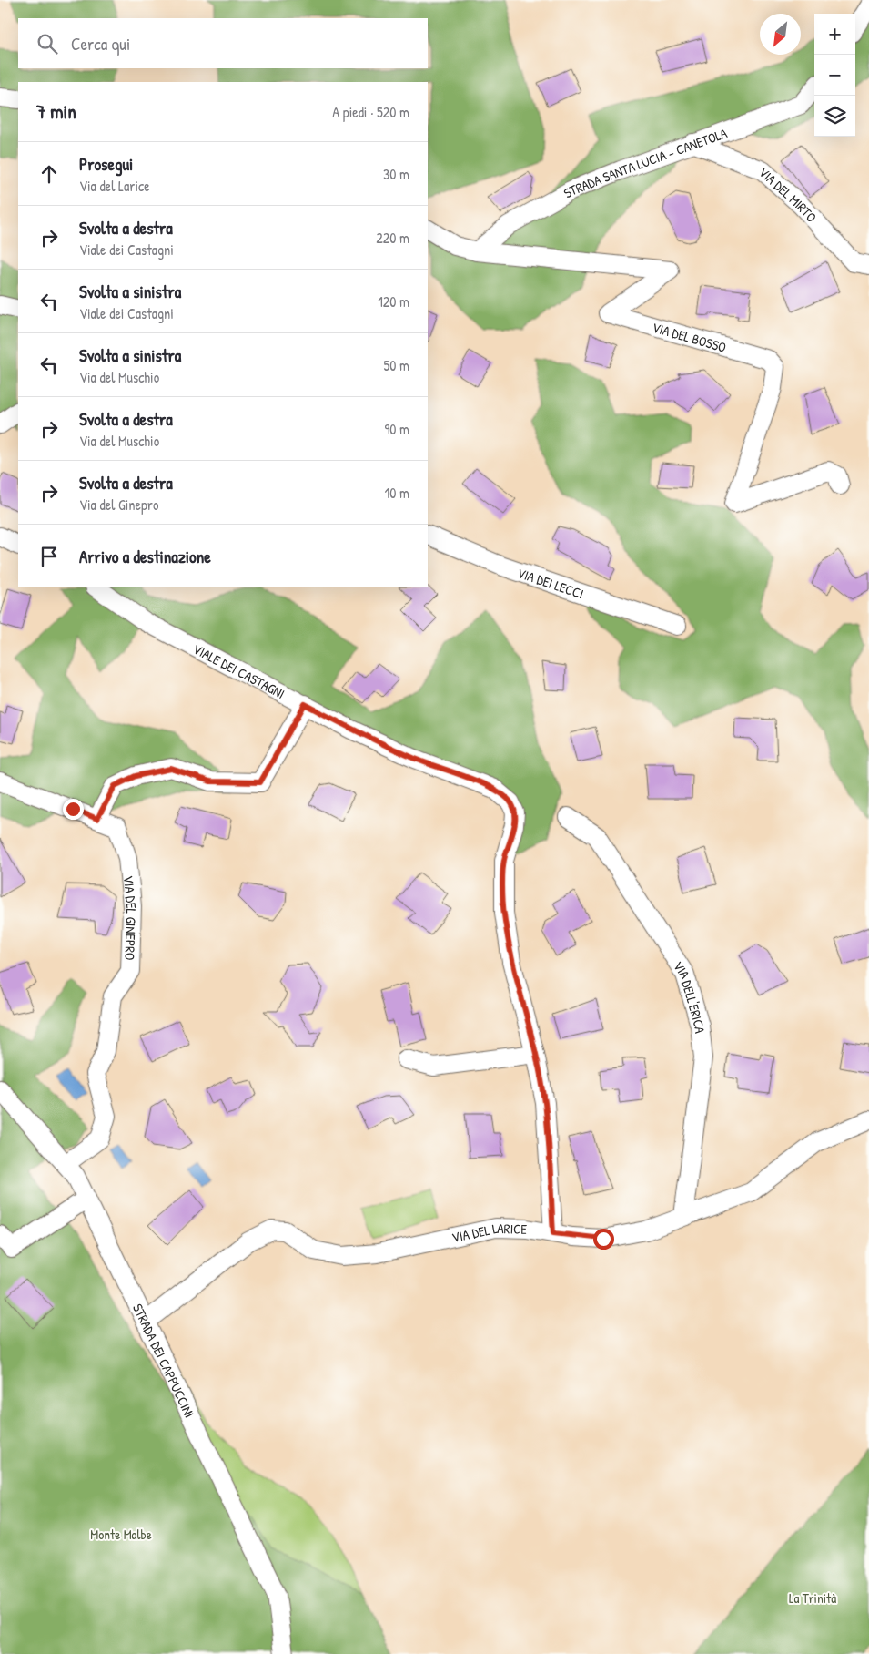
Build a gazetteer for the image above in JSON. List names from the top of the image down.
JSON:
{
  "streets": {
    "street": [
      "STRADA SANTA LUCIA - CANETOLA",
      "VIA DEL MIRTO",
      "VIA DEL BOSSO",
      "VIA DEI LECCI",
      "VIALE DEI CASTAGNI",
      "VIA DEL GINEPRO",
      "VIA DELL'ERICA",
      "VIA DEL LARICE",
      "STRADA DEI CAPPUCCINI"
    ]
  },
  "crossings": [
    ["STRADA SANTA LUCIA - CANETOLA", "VIA DEL MIRTO"],
    ["STRADA SANTA LUCIA - CANETOLA", "VIA DEL BOSSO"],
    ["VIALE DEI CASTAGNI", "VIA DEL LARICE"],
    ["VIA DEL GINEPRO", "STRADA DEI CAPPUCCINI"],
    ["VIA DELL'ERICA", "VIA DEL LARICE"],
    ["VIA DEL LARICE", "STRADA DEI CAPPUCCINI"]
  ],
  "parks": ["Monte Malbe", "La Trinità"],
  "north": "bottom left",
  "page": {
    "map_buttons": ["+", "−"],
    "search": "Cerca qui",
    "heading": ["7 min", "A piedi · 520 m"],
    "list": [
      ["Prosegui", "Via del Larice", "30 m"],
      ["Svolta a destra", "Viale dei Castagni", "220 m"],
      ["Svolta a sinistra", "Viale dei Castagni", "120 m"],
      ["Svolta a sinistra", "Via del Muschio", "50 m"],
      ["Svolta a destra", "Via del Muschio", "90 m"],
      ["Svolta a destra", "Via del Ginepro", "10 m"],
      "Arrivo a destinazione"
    ]
  }
}
